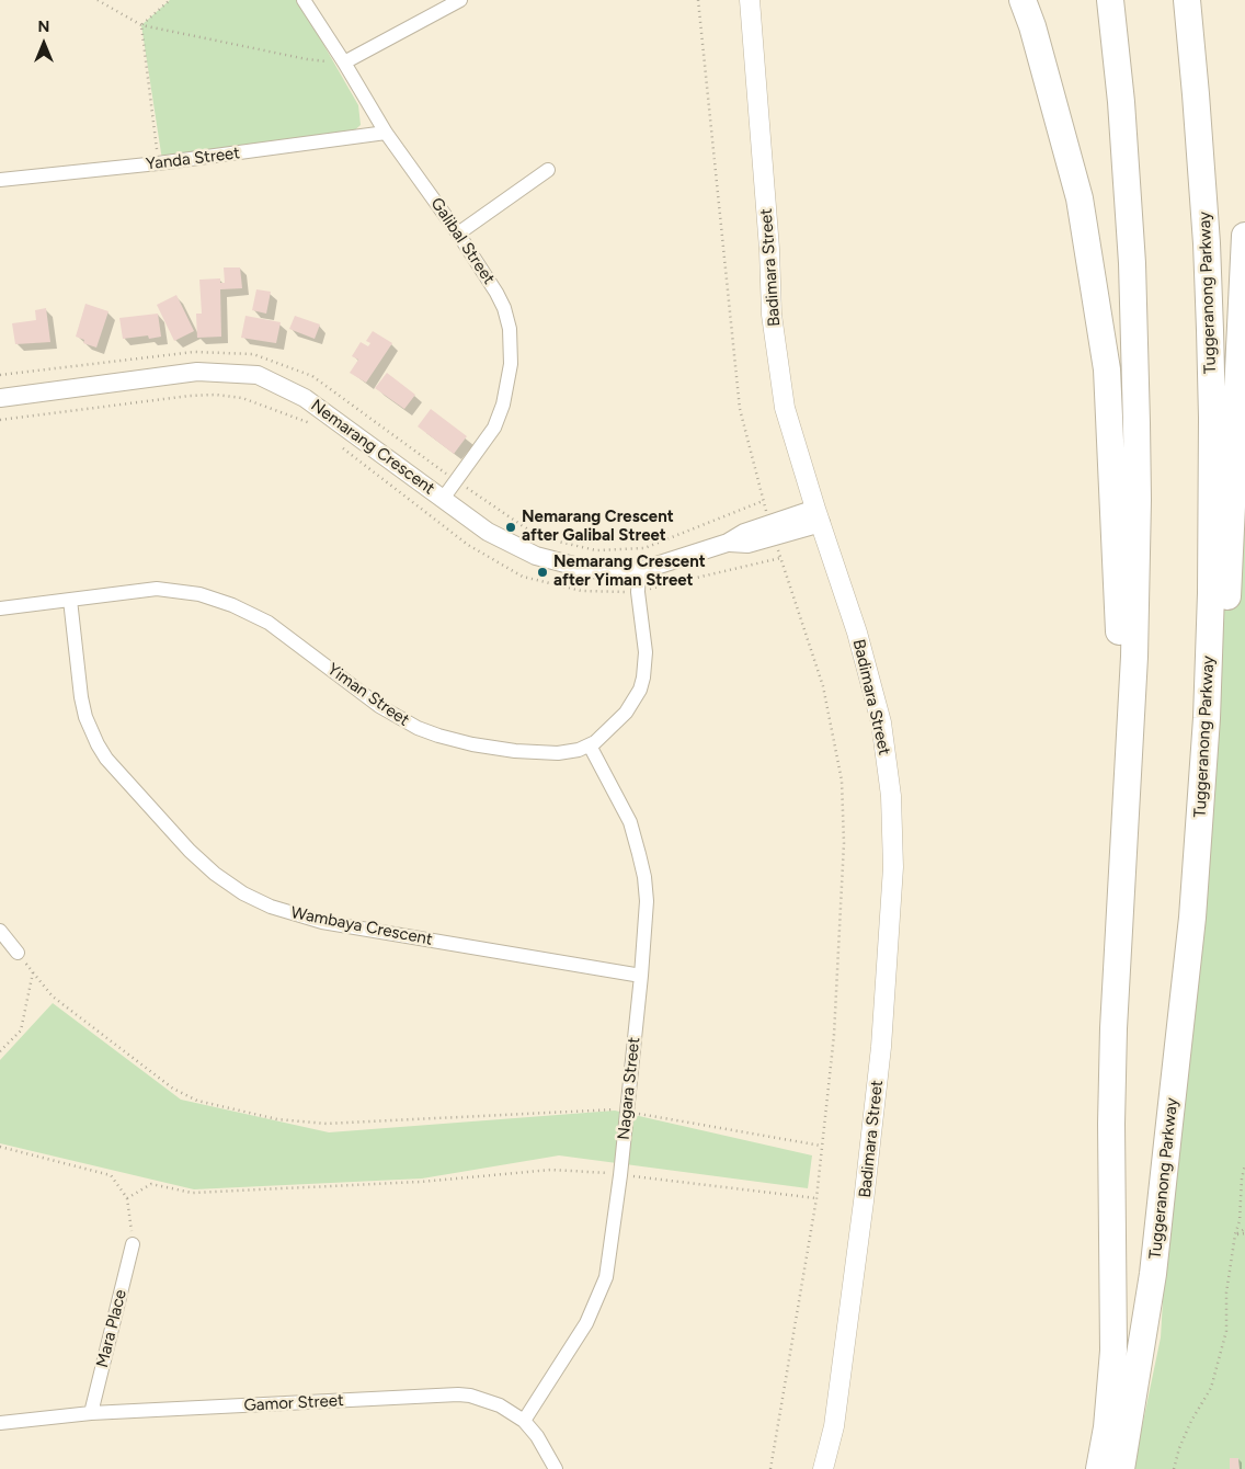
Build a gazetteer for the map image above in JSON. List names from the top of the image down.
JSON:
{
  "streets": {
    "highway": ["Tuggeranong Parkway"],
    "main road": ["Badimara Street"],
    "street": [
      "Yanda Street",
      "Galibal Street",
      "Nemarang Crescent",
      "Yiman Street",
      "Wambaya Crescent",
      "Nagara Street",
      "Mara Place",
      "Gamor Street"
    ]
  },
  "crossings": [
    ["Yanda Street", "Galibal Street"],
    ["Galibal Street", "Nemarang Crescent"],
    ["Badimara Street", "Nemarang Crescent"],
    ["Nemarang Crescent", "Yiman Street"],
    ["Yiman Street", "Wambaya Crescent"],
    ["Yiman Street", "Nagara Street"],
    ["Wambaya Crescent", "Nagara Street"],
    ["Nagara Street", "Gamor Street"],
    ["Mara Place", "Gamor Street"]
  ],
  "places": ["Nemarang Crescent after Galibal Street", "Nemarang Crescent after Yiman Street"],
  "north": "top"
}
